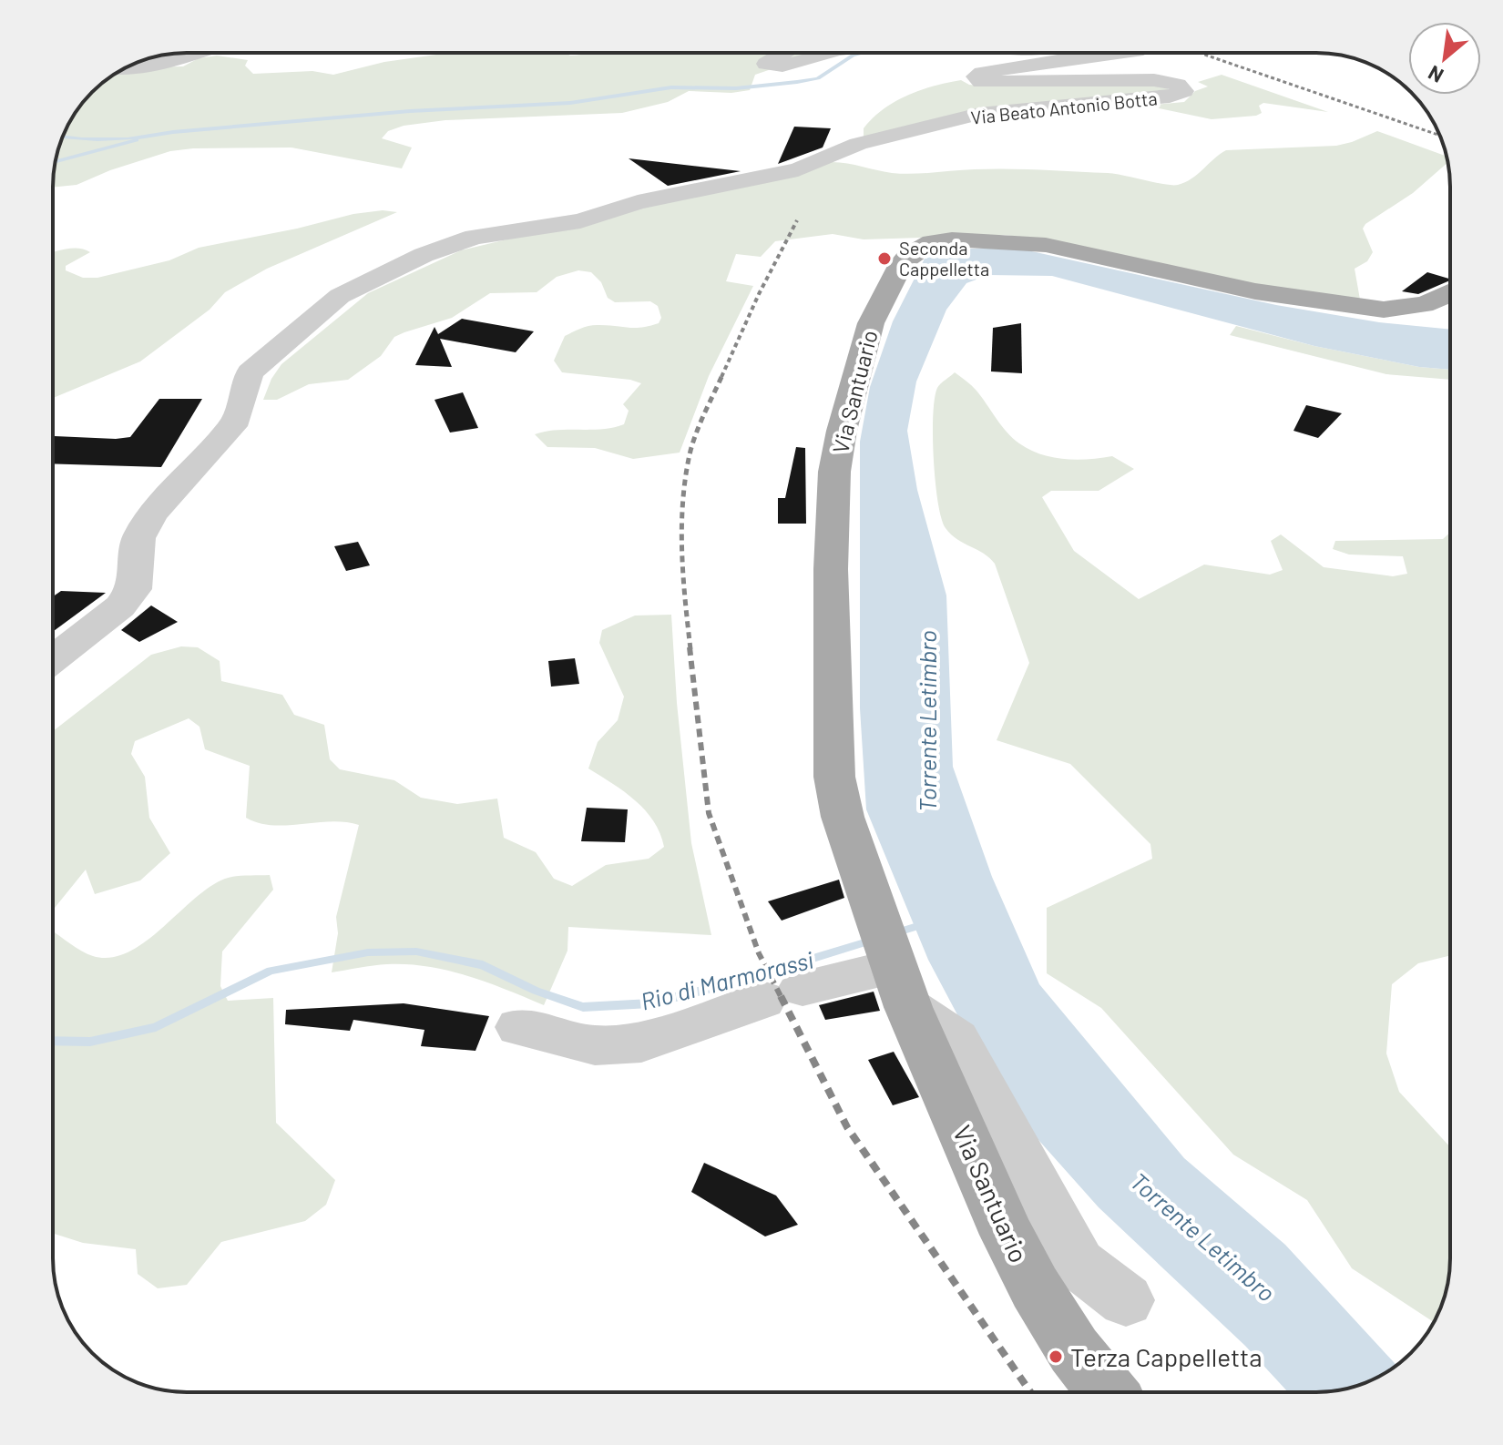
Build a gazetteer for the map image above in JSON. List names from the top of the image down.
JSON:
{
  "streets": {
    "main road": ["Via Santuario"],
    "street": ["Via Beato Antonio Botta"]
  },
  "water": ["Torrente Letimbro", "Rio di Marmorassi"],
  "places": ["Seconda Cappelletta", "Terza Cappelletta"],
  "north": "bottom left"
}
